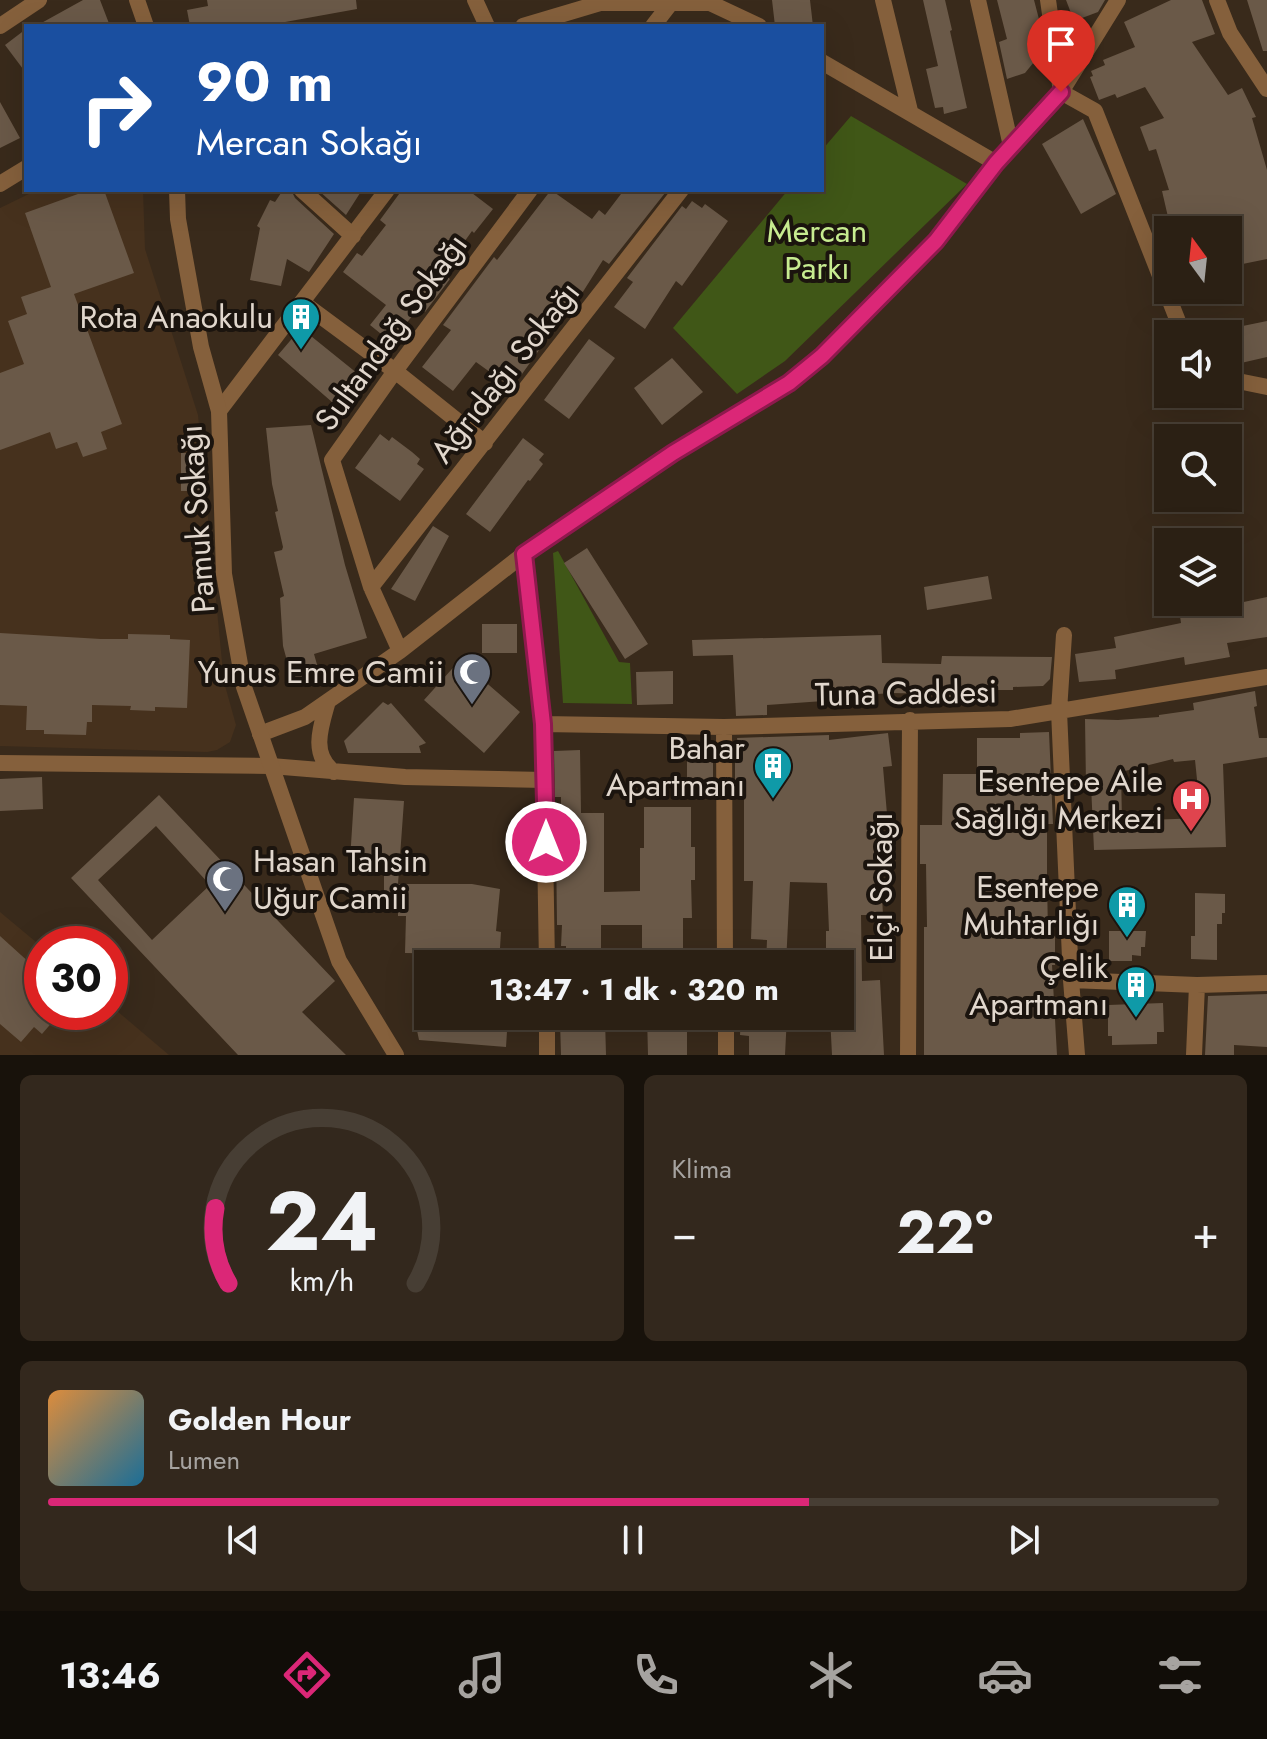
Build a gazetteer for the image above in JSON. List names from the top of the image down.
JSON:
{
  "streets": {
    "street": [
      "Sultandağ Sokağı",
      "Ağrıdağı Sokağı",
      "Pamuk Sokağı",
      "Tuna Caddesi",
      "Elçi Sokağı"
    ]
  },
  "crossings": [
    ["Sultandağ Sokağı", "Ağrıdağı Sokağı"],
    ["Tuna Caddesi", "Elçi Sokağı"]
  ],
  "parks": ["Mercan Parkı"],
  "places": {
    "building": [
      "Rota Anaokulu",
      "Bahar Apartmanı",
      "Esentepe Muhtarlığı",
      "Çelik Apartmanı"
    ],
    "mosque": ["Yunus Emre Camii", "Hasan Tahsin Uğur Camii"],
    "hospital": ["Esentepe Aile Sağlığı Merkezi"]
  },
  "north": "top",
  "page": {
    "turn": ["90 m", "Mercan Sokağı"],
    "limit": "30",
    "trip": "13:47 · 1 dk · 320 m",
    "tile": "Klima",
    "heat": ["−", "22°", "+"],
    "song": ["Golden Hour", "Lumen"],
    "tabs": "13:46",
    "gauge": ["24", "km/h"]
  }
}
